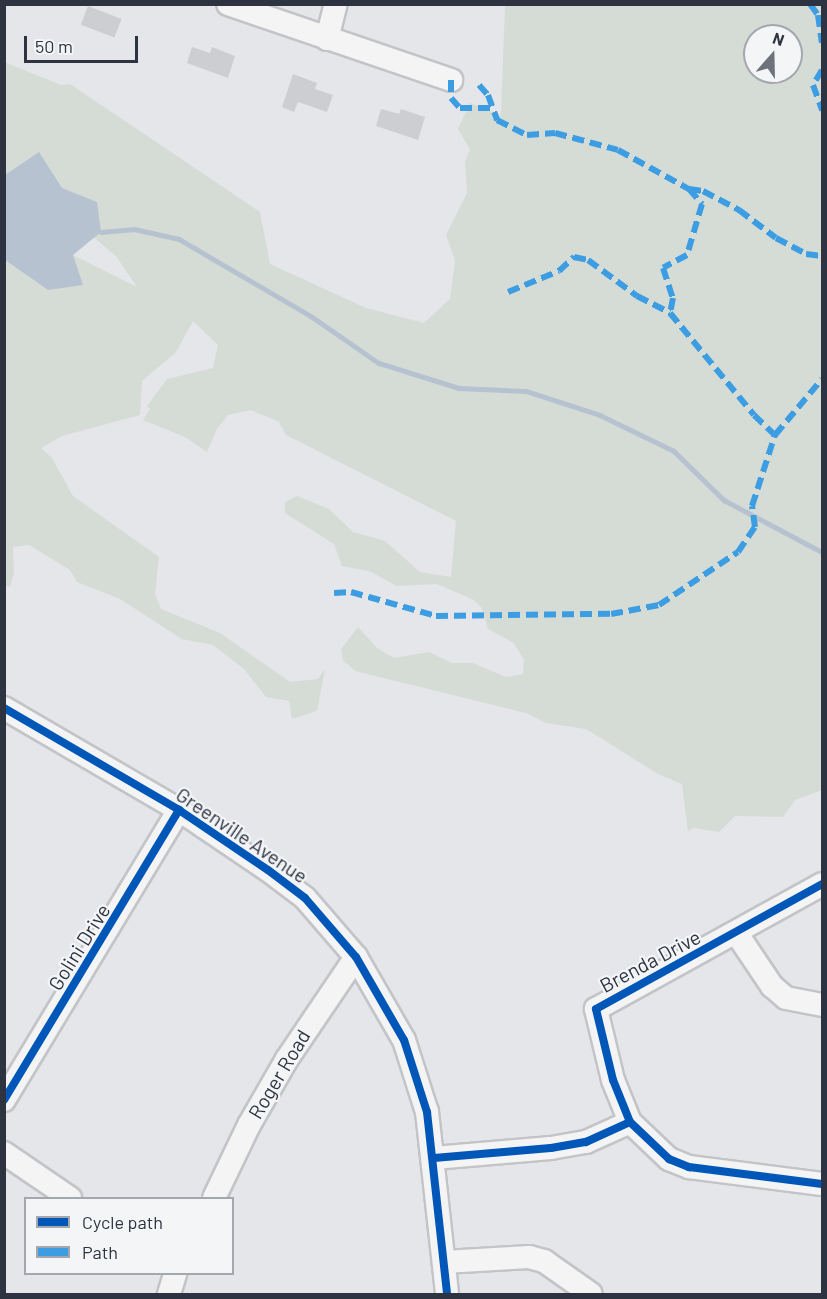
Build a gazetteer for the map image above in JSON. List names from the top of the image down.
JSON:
{
  "streets": {
    "street": [
      "Greenville Avenue",
      "Golini Drive",
      "Brenda Drive",
      "Roger Road"
    ]
  },
  "crossings": [
    ["Greenville Avenue", "Golini Drive"],
    ["Greenville Avenue", "Roger Road"]
  ],
  "legend": ["Cycle path", "Path"],
  "scale_bar": "50 m",
  "north": "top"
}
